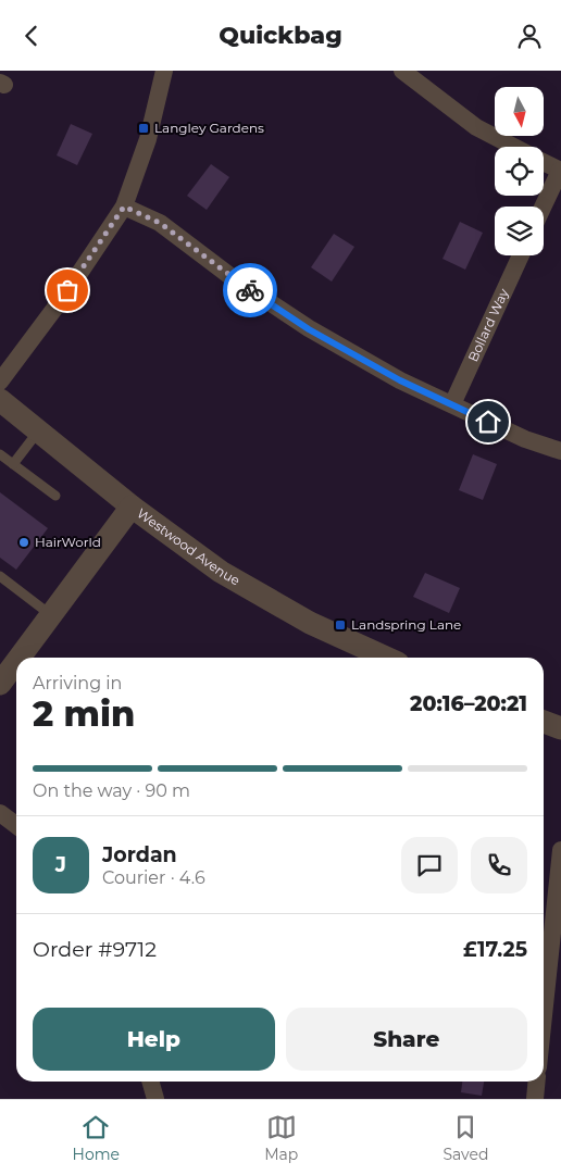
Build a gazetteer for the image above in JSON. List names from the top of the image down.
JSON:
{
  "streets": {
    "street": ["Bollard Way", "Westwood Avenue"]
  },
  "places": {
    "transit": ["Langley Gardens", "Landspring Lane"],
    "other": ["HairWorld"]
  },
  "north": "bottom",
  "page": {
    "header": "Quickbag",
    "heading": ["2 min", "Arriving in", "20:16–20:21"],
    "panel": [
      "Jordan",
      "Courier · 4.6",
      "Order #9712",
      "£17.25"
    ],
    "bar": "On the way · 90 m",
    "round": "J",
    "buttons": ["Help", "Share"],
    "tabs": ["Home", "Map", "Saved"]
  }
}
